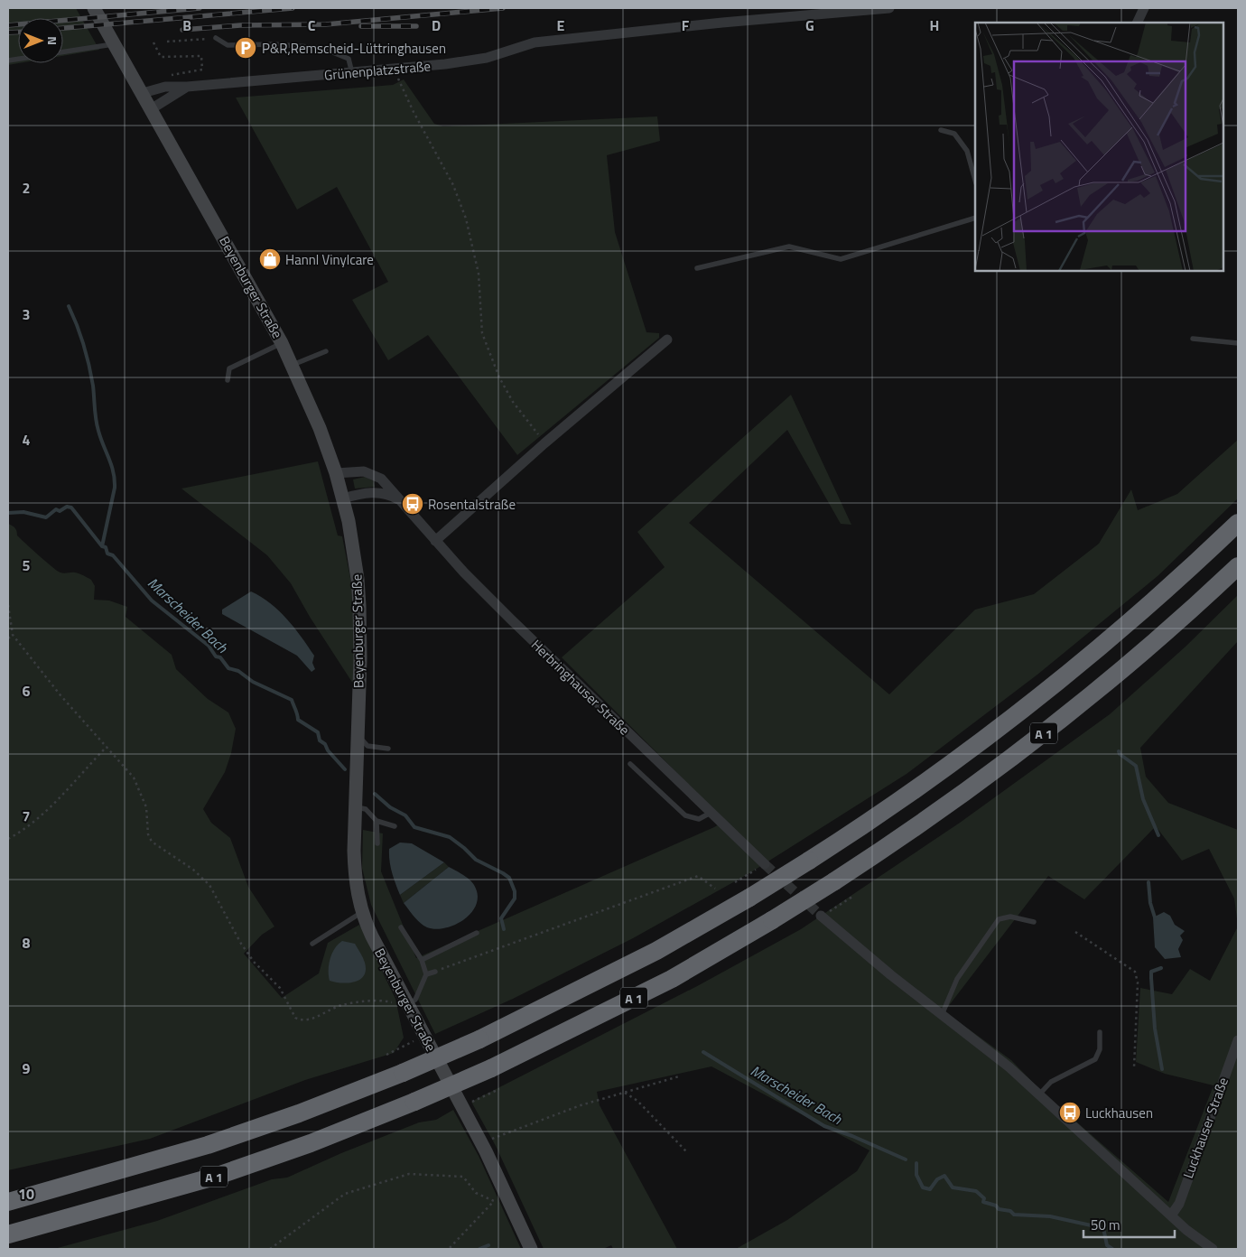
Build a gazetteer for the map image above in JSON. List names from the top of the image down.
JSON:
{
  "streets": {
    "highway": ["A 1"],
    "main road": ["Beyenburger Straße"],
    "street": ["Grünenplatzstraße", "Herbringhauser Straße", "Luckhauser Straße"]
  },
  "crossings": [
    ["Grünenplatzstraße", "Beyenburger Straße"],
    ["Beyenburger Straße", "Herbringhauser Straße"]
  ],
  "water": ["Marscheider Bach"],
  "places": {
    "parking": ["P&R,Remscheid-Lüttringhausen"],
    "shop": ["Hannl Vinylcare"],
    "bus stop": ["Rosentalstraße", "Luckhausen"]
  },
  "scale_bar": "50 m",
  "north": "right",
  "grid": {
    "columns": [
      "B",
      "C",
      "D",
      "E",
      "F",
      "G",
      "H"
    ],
    "rows": [
      "2",
      "3",
      "4",
      "5",
      "6",
      "7",
      "8",
      "9",
      "10"
    ]
  }
}
